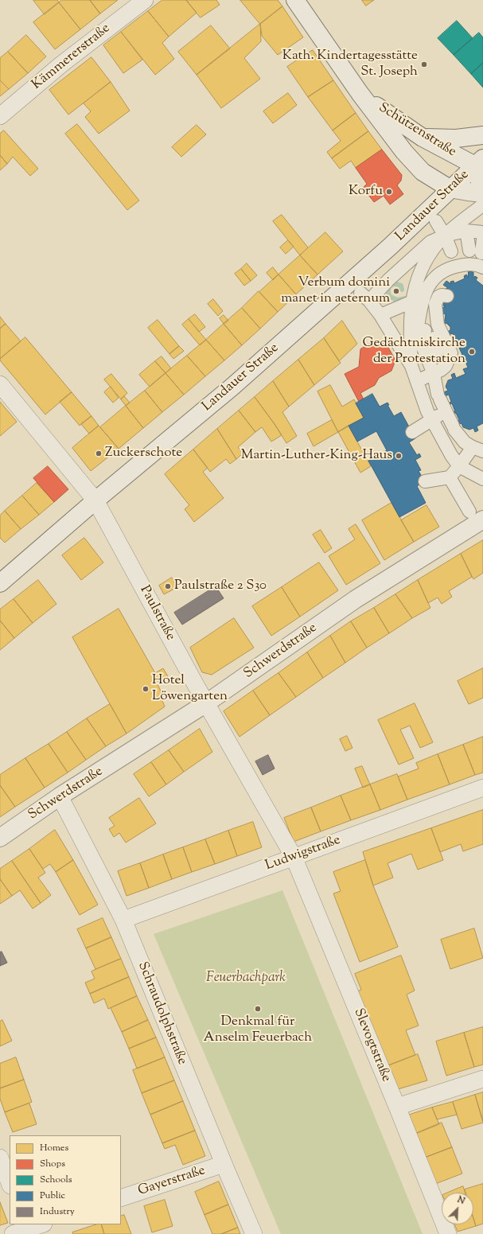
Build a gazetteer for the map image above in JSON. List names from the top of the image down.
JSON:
{
  "streets": {
    "main road": ["Schützenstraße", "Landauer Straße", "Schwerdstraße"],
    "street": [
      "Kämmererstraße",
      "Paulstraße",
      "Ludwigstraße",
      "Schraudolphstraße",
      "Slevogtstraße",
      "Gayerstraße"
    ]
  },
  "crossings": [
    ["Schützenstraße", "Landauer Straße"],
    ["Landauer Straße", "Paulstraße"],
    ["Paulstraße", "Schwerdstraße"],
    ["Paulstraße", "Ludwigstraße"],
    ["Paulstraße", "Slevogtstraße"],
    ["Schwerdstraße", "Schraudolphstraße"],
    ["Ludwigstraße", "Schraudolphstraße"],
    ["Ludwigstraße", "Slevogtstraße"],
    ["Schraudolphstraße", "Gayerstraße"]
  ],
  "parks": ["Feuerbachpark"],
  "places": [
    "Kath. Kindertagesstätte St. Joseph",
    "Korfu",
    "Verbum domini manet in aeternum",
    "Gedächtniskirche der Protestation",
    "Zuckerschote",
    "Martin-Luther-King-Haus",
    "Paulstraße 2 S30",
    "Hotel Löwengarten",
    "Denkmal für Anselm Feuerbach"
  ],
  "legend": [
    "Homes",
    "Shops",
    "Schools",
    "Public",
    "Industry"
  ],
  "north": "top right"
}
